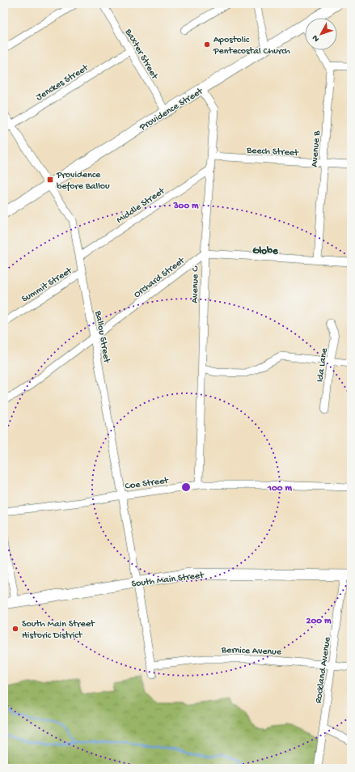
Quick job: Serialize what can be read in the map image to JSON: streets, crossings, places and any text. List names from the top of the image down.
{
  "streets": {
    "main road": ["Providence Street", "South Main Street"],
    "street": [
      "Baxter Street",
      "Jenckes Street",
      "Avenue B",
      "Beech Street",
      "Middle Street",
      "Orchard Street",
      "Summit Street",
      "Avenue C",
      "Ballou Street",
      "Ida Lane",
      "Coe Street",
      "Bernice Avenue",
      "Rockland Avenue"
    ]
  },
  "crossings": [
    ["Baxter Street", "Jenckes Street"],
    ["Baxter Street", "Providence Street"],
    ["Jenckes Street", "Ballou Street"],
    ["Providence Street", "Avenue C"],
    ["Providence Street", "Ballou Street"],
    ["Avenue B", "Beech Street"],
    ["Beech Street", "Avenue C"],
    ["Middle Street", "Avenue C"],
    ["Middle Street", "Ballou Street"],
    ["Orchard Street", "Avenue C"],
    ["Orchard Street", "Ballou Street"],
    ["Summit Street", "Ballou Street"],
    ["Avenue C", "Coe Street"],
    ["Ballou Street", "Coe Street"],
    ["Ballou Street", "South Main Street"],
    ["Ballou Street", "Bernice Avenue"],
    ["South Main Street", "Rockland Avenue"],
    ["Bernice Avenue", "Rockland Avenue"]
  ],
  "districts": ["Globe"],
  "places": {
    "other": ["Apostolic Pentecostal Church", "South Main Street Historic District"],
    "transit": ["Providence before Ballou"]
  },
  "north": "bottom left",
  "rings": ["300 m", "100 m", "200 m"]
}
